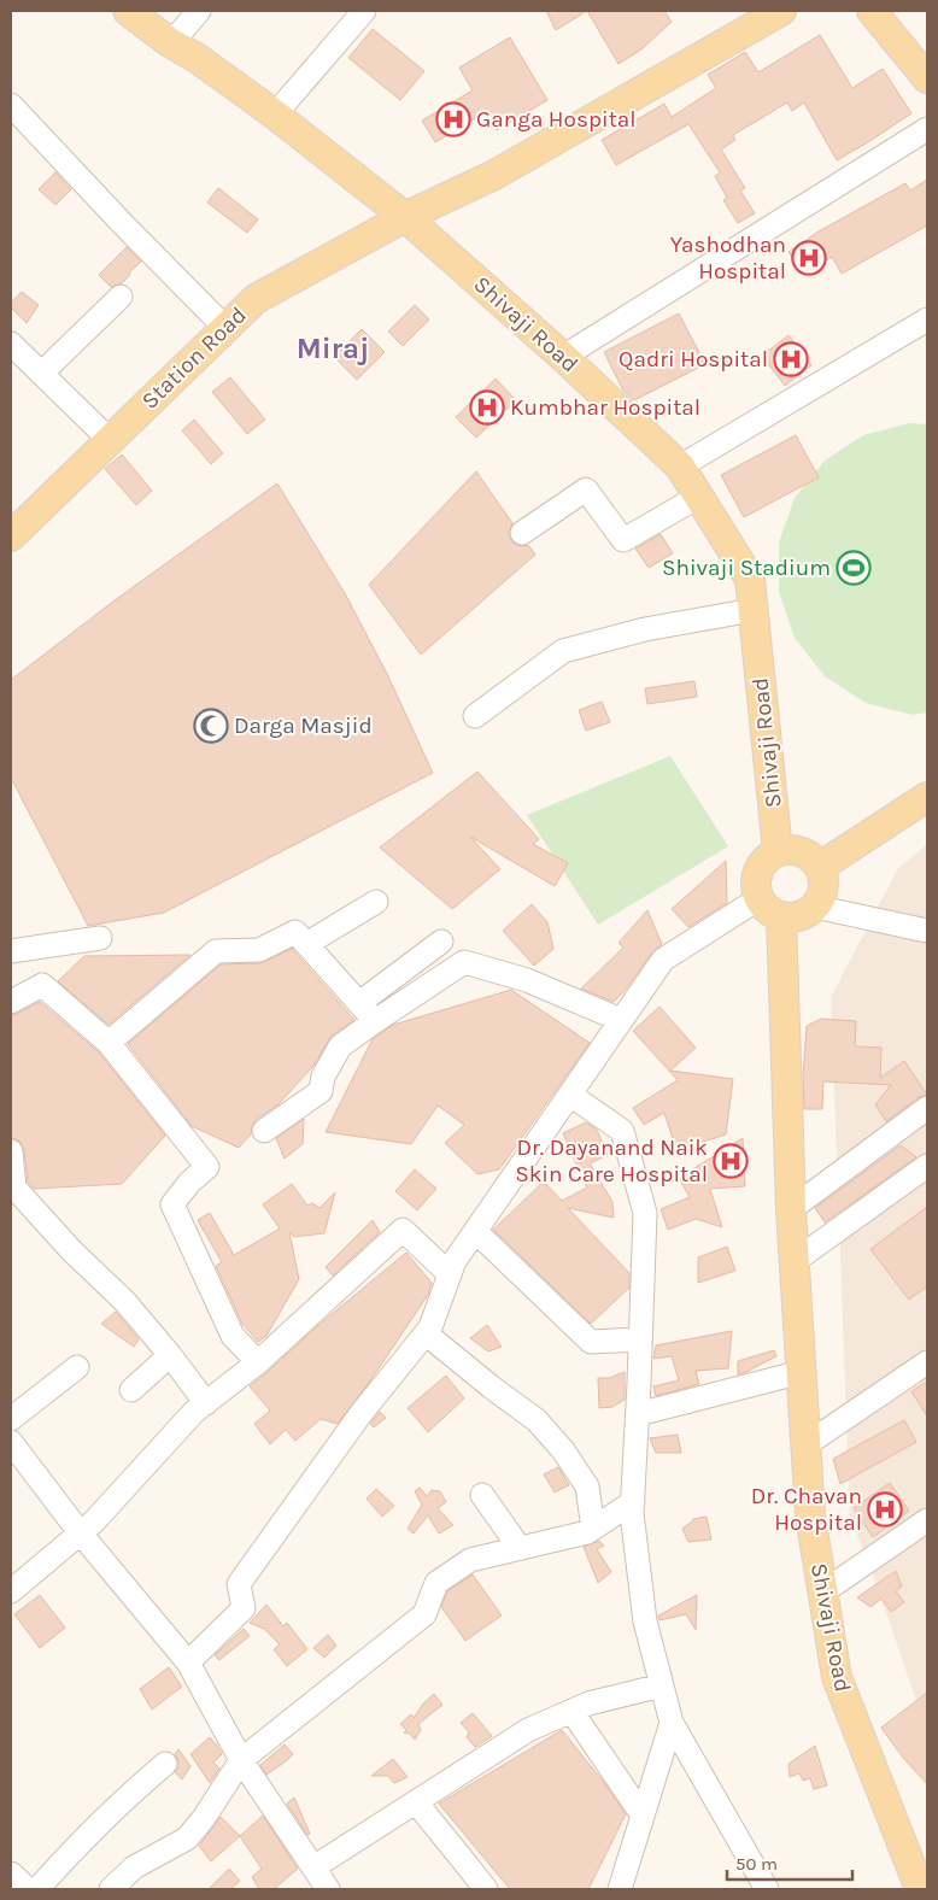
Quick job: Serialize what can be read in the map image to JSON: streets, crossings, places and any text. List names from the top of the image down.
{
  "streets": {
    "main road": ["Shivaji Road", "Station Road"]
  },
  "crossings": [
    ["Shivaji Road", "Station Road"]
  ],
  "districts": ["Miraj"],
  "places": {
    "hospital": [
      "Ganga Hospital",
      "Yashodhan Hospital",
      "Qadri Hospital",
      "Kumbhar Hospital",
      "Dr. Dayanand Naik Skin Care Hospital",
      "Dr. Chavan Hospital"
    ],
    "sports": ["Shivaji Stadium"],
    "mosque": ["Darga Masjid"]
  },
  "scale_bar": "50 m"
}
